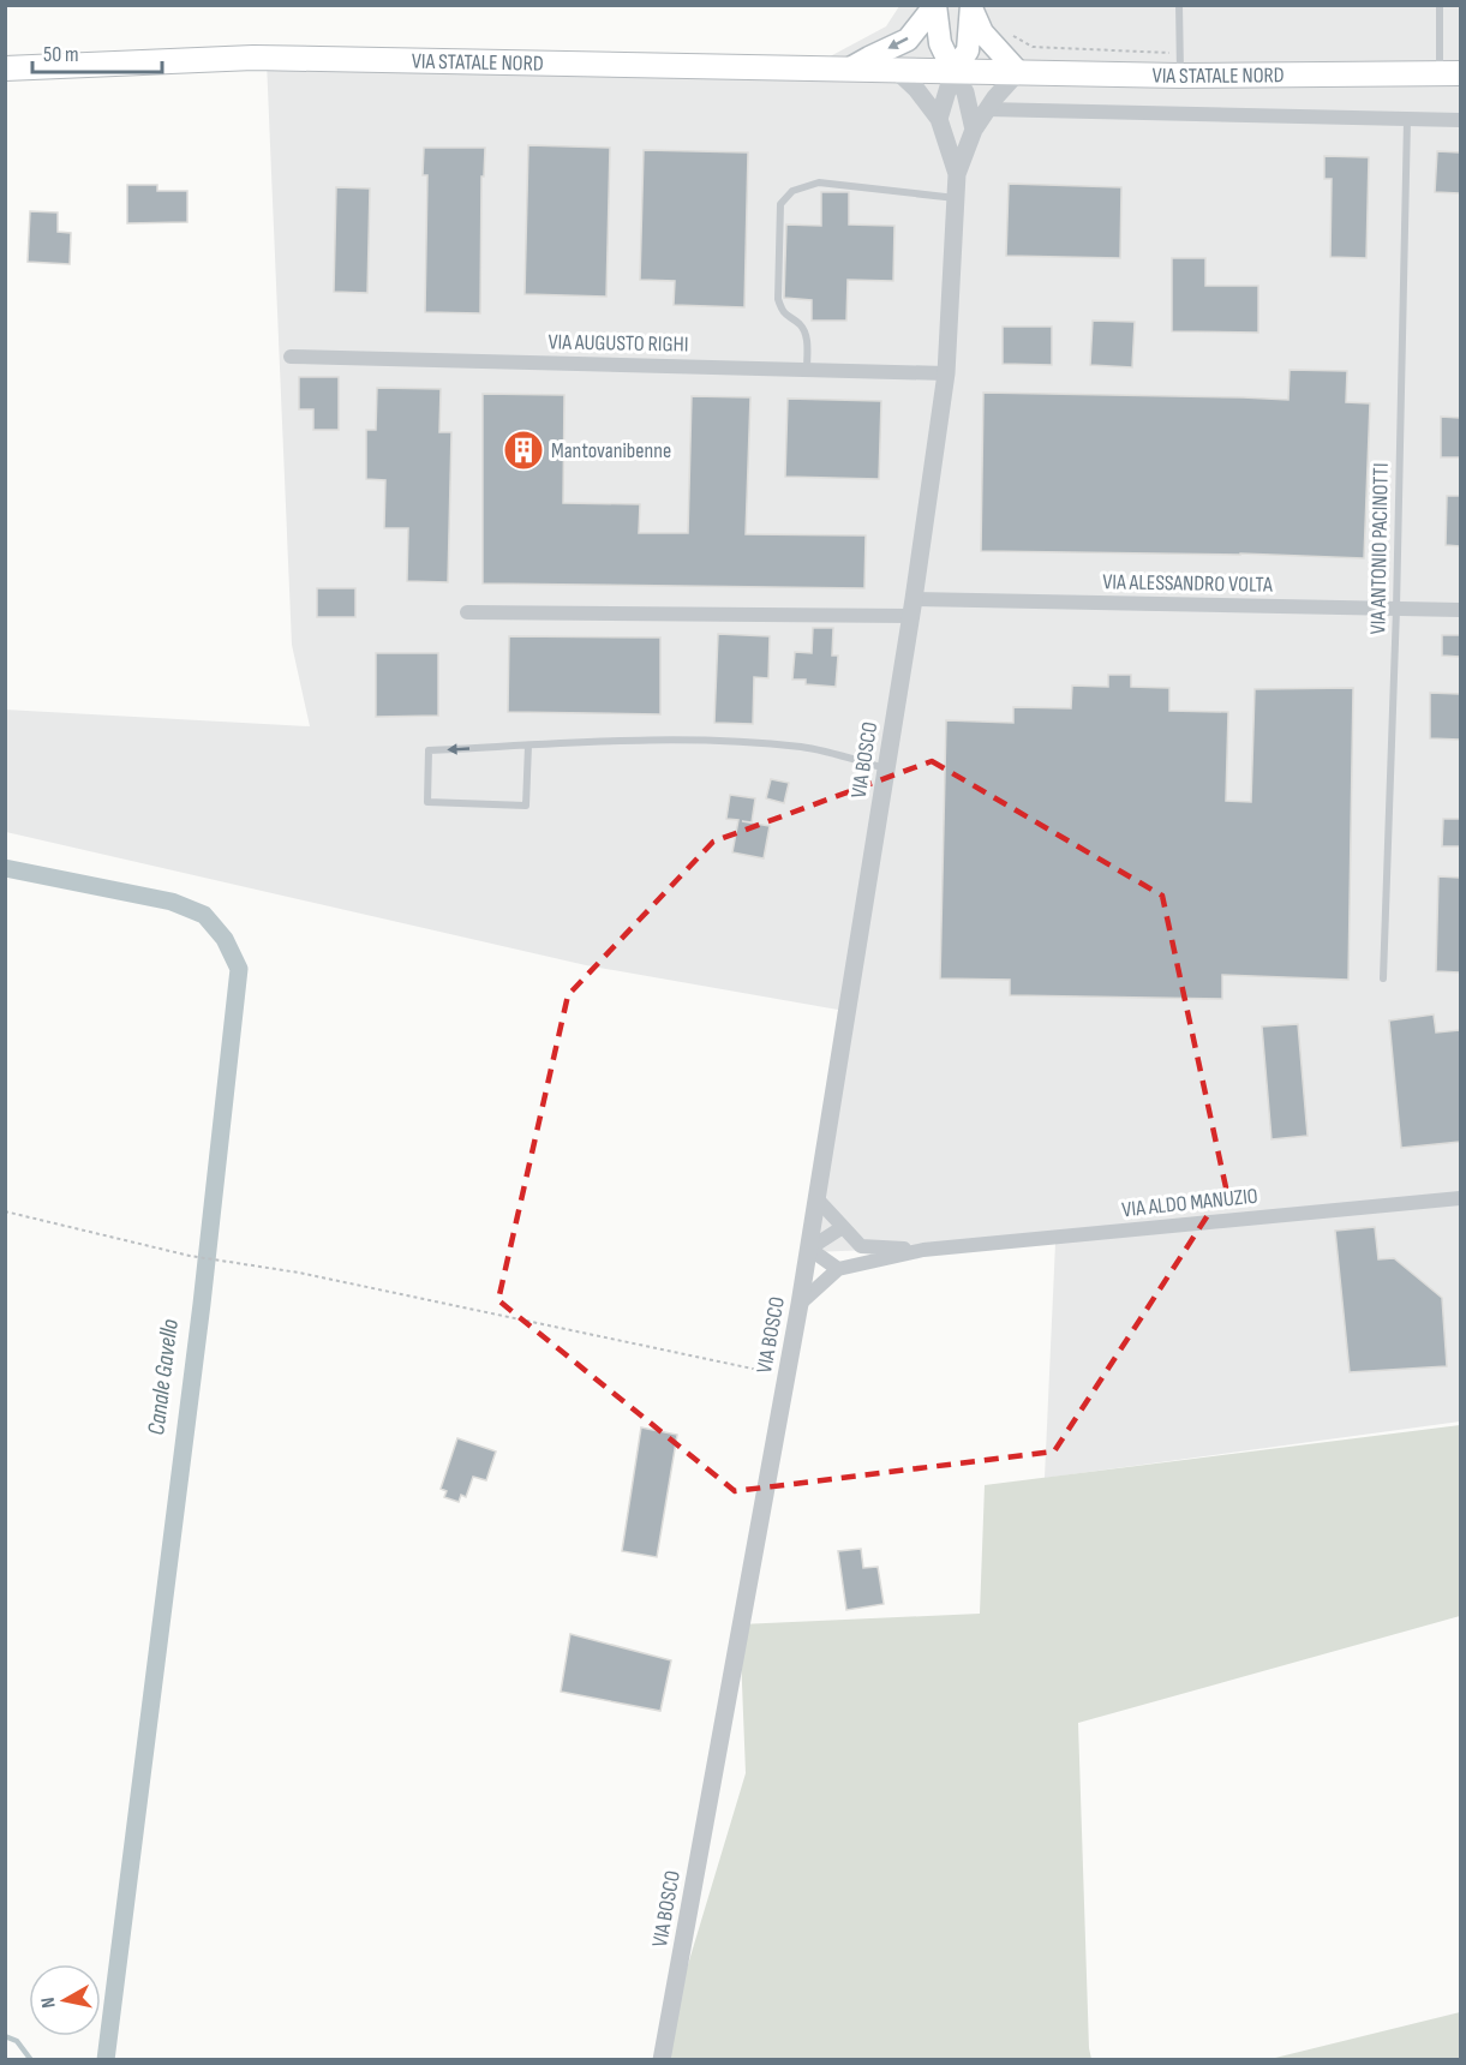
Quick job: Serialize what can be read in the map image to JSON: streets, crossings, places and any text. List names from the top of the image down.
{
  "streets": {
    "main road": ["VIA STATALE NORD"],
    "street": [
      "VIA AUGUSTO RIGHI",
      "VIA ALESSANDRO VOLTA",
      "VIA BOSCO",
      "VIA ALDO MANUZIO"
    ],
    "lane": ["VIA ANTONIO PACINOTTI"]
  },
  "crossings": [
    ["VIA STATALE NORD", "VIA BOSCO"],
    ["VIA AUGUSTO RIGHI", "VIA BOSCO"],
    ["VIA ANTONIO PACINOTTI", "VIA ALESSANDRO VOLTA"],
    ["VIA ALESSANDRO VOLTA", "VIA BOSCO"],
    ["VIA BOSCO", "VIA ALDO MANUZIO"]
  ],
  "water": ["Canale Gavello"],
  "places": {
    "building": ["Mantovanibenne"]
  },
  "scale_bar": "50 m",
  "north": "left"
}
